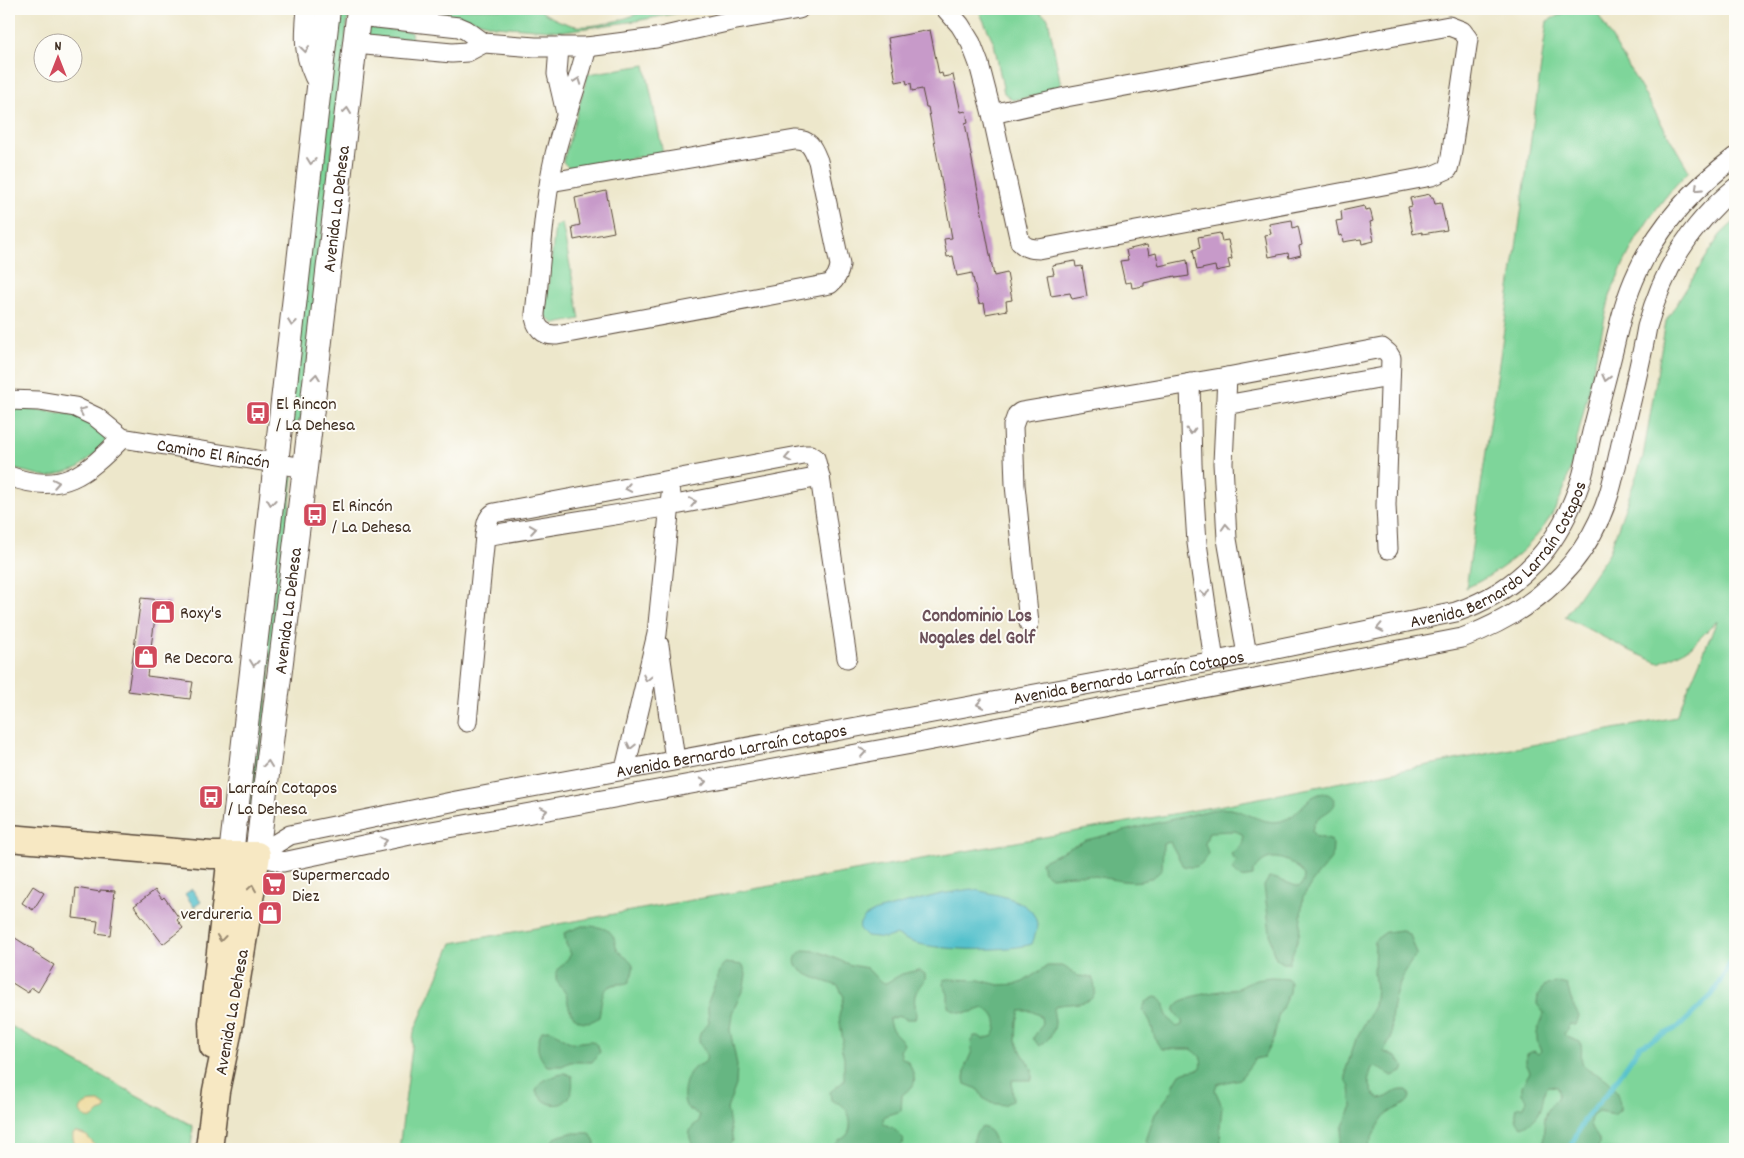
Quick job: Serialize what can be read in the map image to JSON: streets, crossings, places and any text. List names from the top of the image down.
{
  "streets": {
    "main road": ["Avenida La Dehesa", "Avenida Bernardo Larraín Cotapos"],
    "street": ["Camino El Rincón"]
  },
  "crossings": [
    ["Avenida La Dehesa", "Camino El Rincón"],
    ["Avenida La Dehesa", "Avenida Bernardo Larraín Cotapos"]
  ],
  "one_way": ["Camino El Rincón"],
  "districts": ["Condominio Los Nogales del Golf"],
  "places": {
    "bus stop": ["El Rincon / La Dehesa", "El Rincón / La Dehesa", "Larraín Cotapos / La Dehesa"],
    "shop": ["Roxy's", "Re Decora", "verdureria"],
    "supermarket": ["Supermercado Diez"]
  },
  "north": "top"
}
